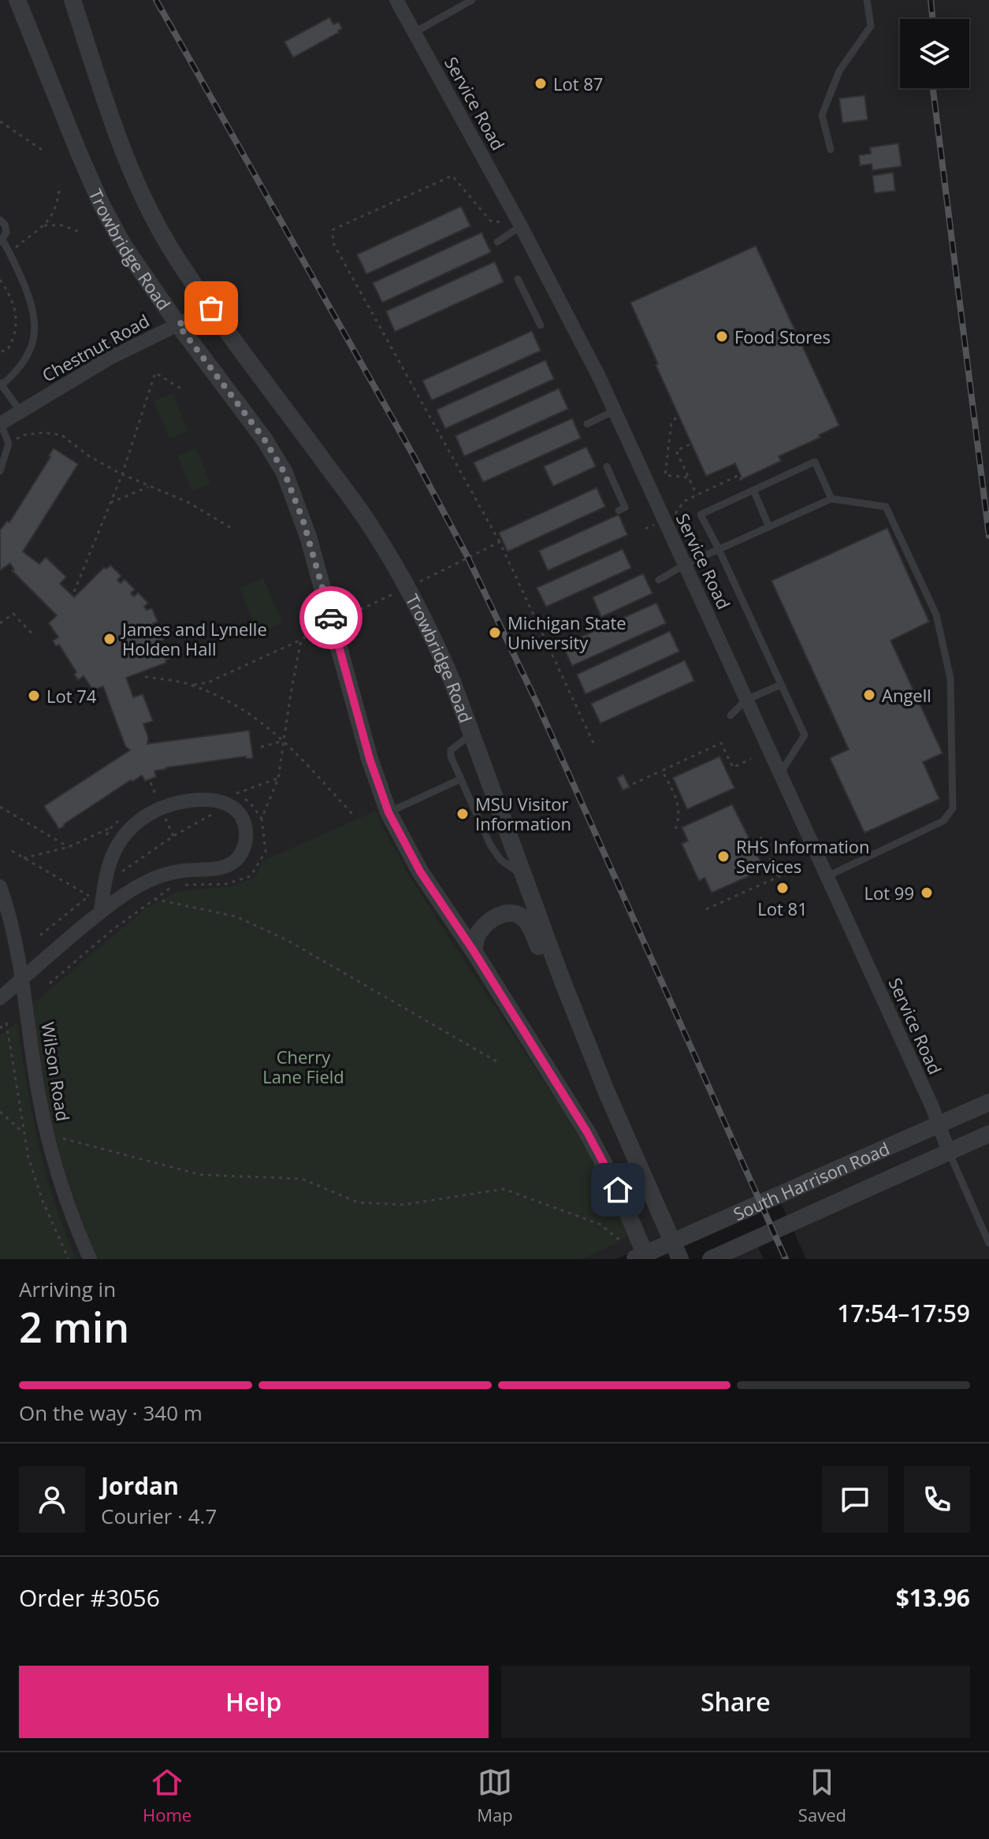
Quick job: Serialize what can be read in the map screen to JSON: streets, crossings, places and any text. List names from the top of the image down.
{
  "streets": {
    "street": [
      "Service Road",
      "Trowbridge Road",
      "Chestnut Road",
      "Wilson Road",
      "South Harrison Road"
    ]
  },
  "crossings": [
    ["Service Road", "South Harrison Road"],
    ["Trowbridge Road", "Chestnut Road"],
    ["Trowbridge Road", "South Harrison Road"]
  ],
  "parks": ["Cherry Lane Field"],
  "places": [
    "Lot 87",
    "Food Stores",
    "Michigan State University",
    "James and Lynelle Holden Hall",
    "Angell",
    "Lot 74",
    "MSU Visitor Information",
    "RHS Information Services",
    "Lot 81",
    "Lot 99"
  ],
  "page": {
    "heading": ["2 min", "Arriving in", "17:54–17:59"],
    "panel": [
      "Jordan",
      "Courier · 4.7",
      "Order #3056",
      "$13.96"
    ],
    "bar": "On the way · 340 m",
    "buttons": ["Help", "Share"],
    "tabs": ["Home", "Map", "Saved"]
  }
}
